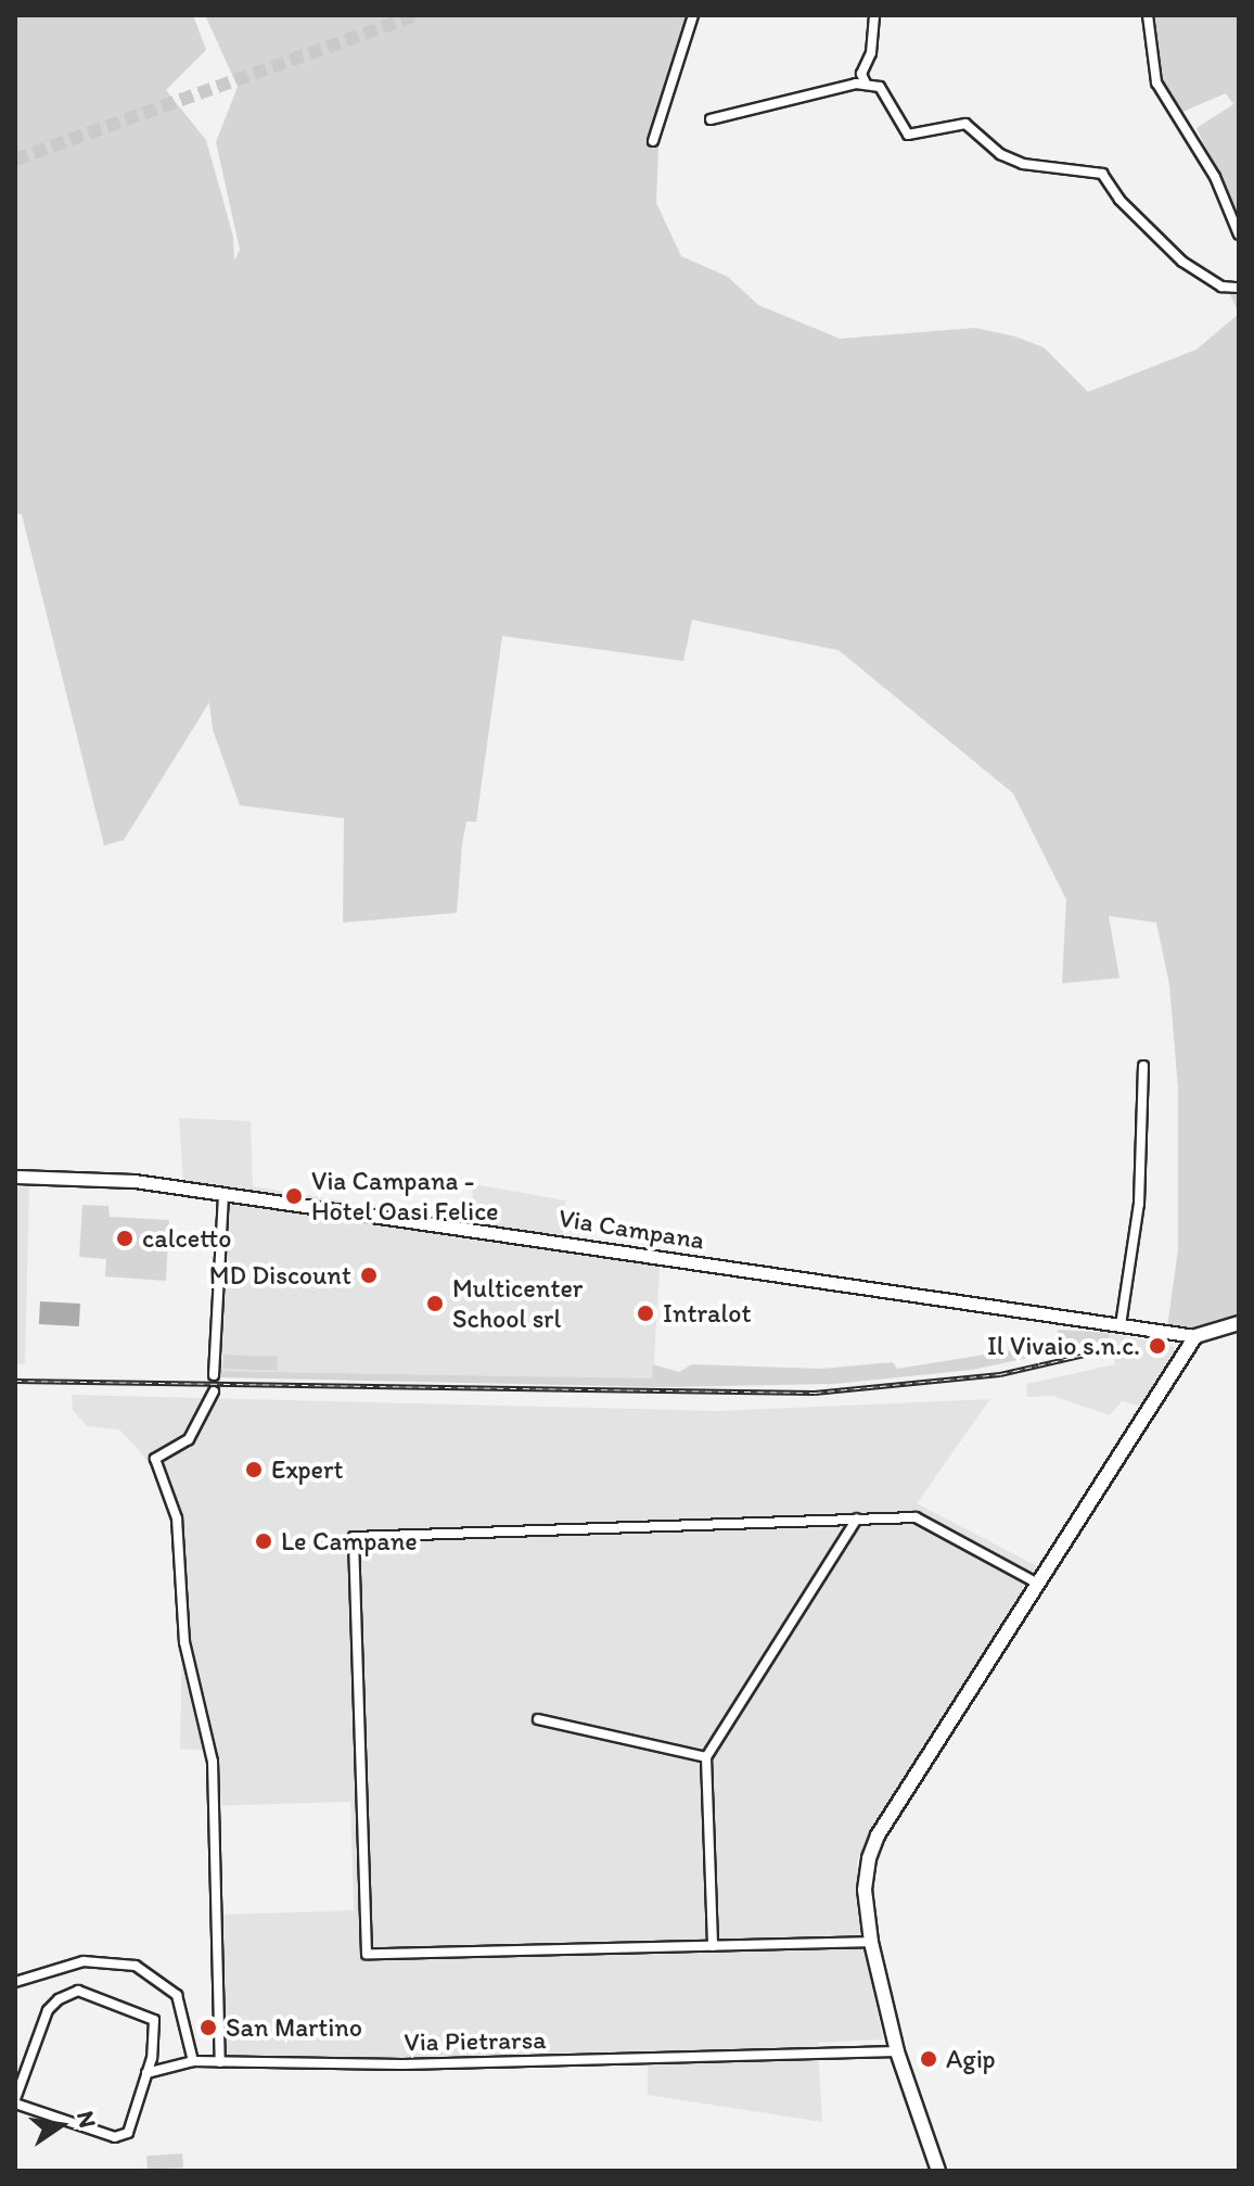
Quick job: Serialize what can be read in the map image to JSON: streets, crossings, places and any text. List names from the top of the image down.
{
  "streets": {
    "main road": ["Via Campana"],
    "street": ["Via Pietrarsa"]
  },
  "places": [
    "Via Campana - Hotel Oasi Felice",
    "calcetto",
    "MD Discount",
    "Multicenter School srl",
    "Intralot",
    "Il Vivaio s.n.c.",
    "Expert",
    "Le Campane",
    "San Martino",
    "Agip"
  ],
  "north": "right"
}
